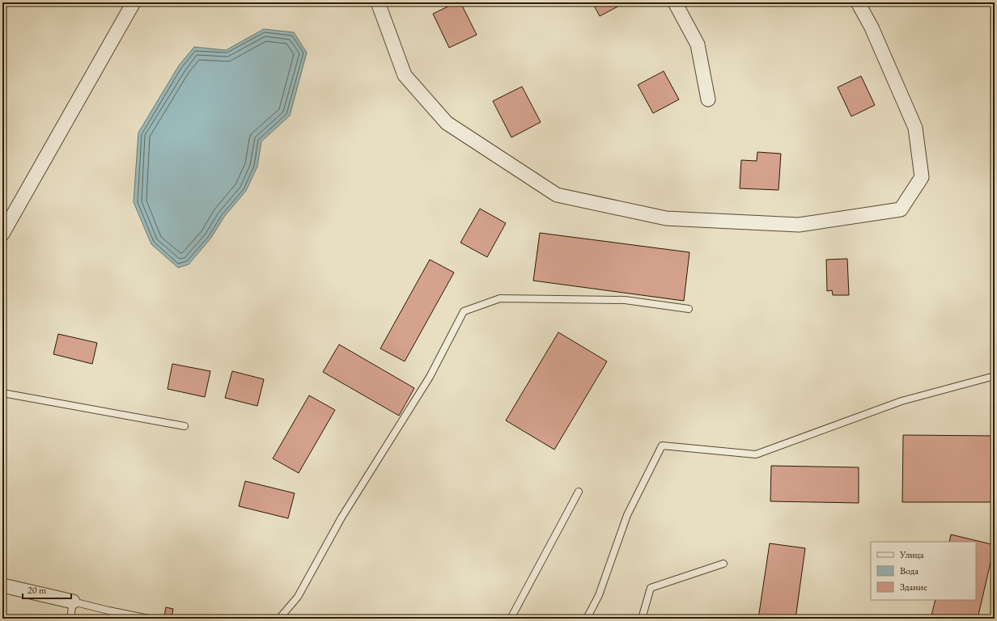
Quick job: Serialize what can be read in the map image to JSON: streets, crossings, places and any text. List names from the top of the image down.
{
  "legend": ["Улица", "Вода", "Здание"],
  "scale_bar": "20 m"
}
